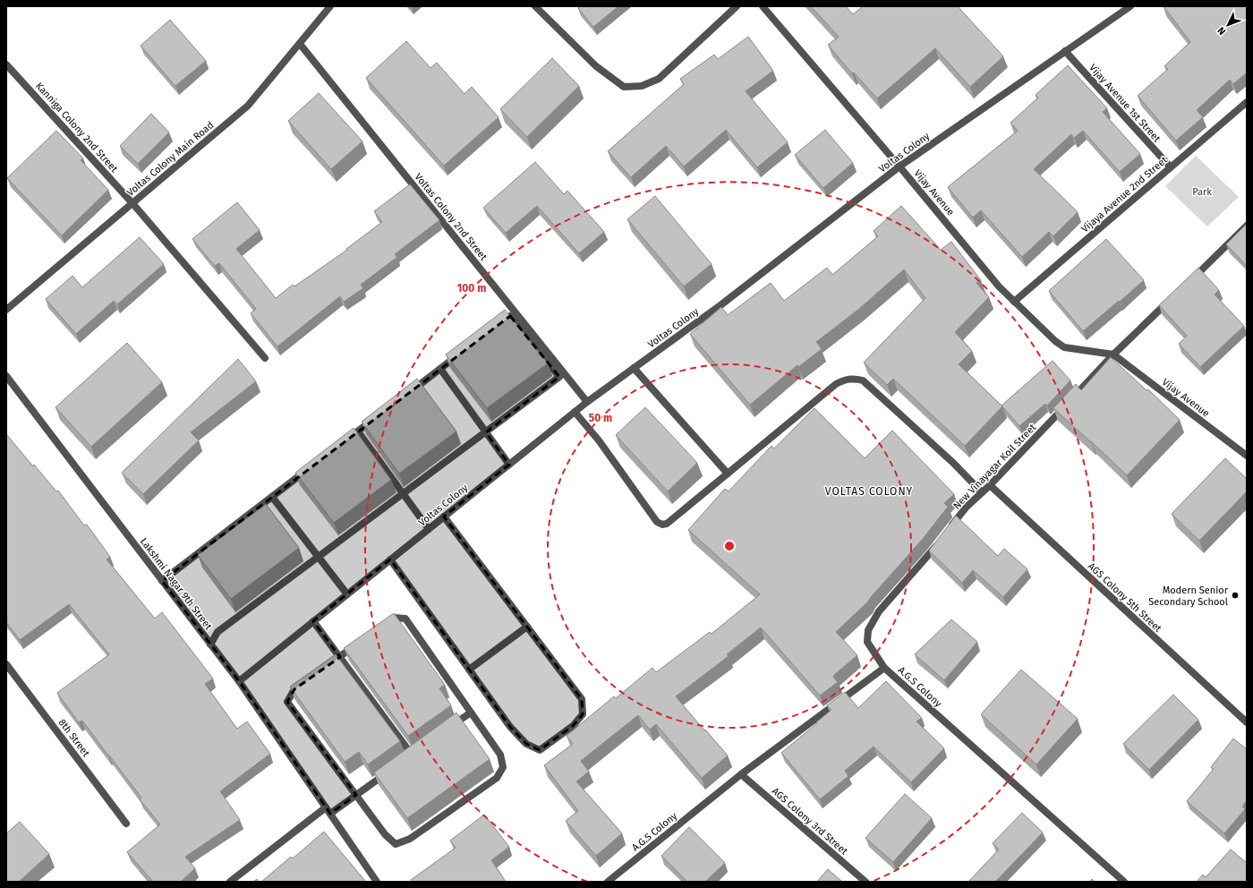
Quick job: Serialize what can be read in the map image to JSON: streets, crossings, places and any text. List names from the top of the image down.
{
  "streets": {
    "street": [
      "Vijay Avenue 1st Street",
      "Kanniga Colony 2nd Street",
      "Voltas Colony",
      "Voltas Colony Main Road",
      "Vijay Avenue",
      "Vijaya Avenue 2nd Street",
      "Voltas Colony 2nd Street",
      "New Vinayagar Koil Street",
      "Lakshmi Nagar 9th Street",
      "AGS Colony 5th Street",
      "A.G.S Colony",
      "8th Street",
      "AGS Colony 3rd Street"
    ]
  },
  "crossings": [
    ["Vijay Avenue 1st Street", "Voltas Colony"],
    ["Vijay Avenue 1st Street", "Vijaya Avenue 2nd Street"],
    ["Kanniga Colony 2nd Street", "Voltas Colony Main Road"],
    ["Voltas Colony", "Vijay Avenue"],
    ["Voltas Colony", "Voltas Colony 2nd Street"],
    ["Voltas Colony", "Lakshmi Nagar 9th Street"],
    ["Voltas Colony Main Road", "Voltas Colony 2nd Street"],
    ["Vijay Avenue", "Vijaya Avenue 2nd Street"],
    ["Vijay Avenue", "New Vinayagar Koil Street"],
    ["New Vinayagar Koil Street", "AGS Colony 5th Street"],
    ["New Vinayagar Koil Street", "A.G.S Colony"],
    ["A.G.S Colony", "AGS Colony 3rd Street"]
  ],
  "districts": ["VOLTAS COLONY"],
  "parks": ["Park"],
  "places": ["Modern Senior Secondary School"],
  "north": "bottom left",
  "rings": ["100 m", "50 m"]
}
